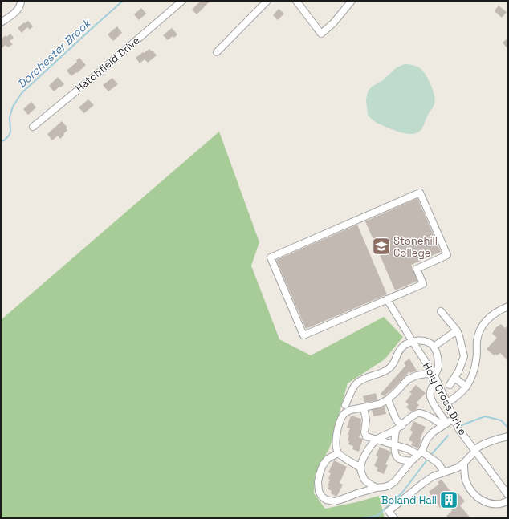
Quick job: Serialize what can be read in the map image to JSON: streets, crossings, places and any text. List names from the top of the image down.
{
  "streets": {
    "street": ["Hatchfield Drive", "Holy Cross Drive"]
  },
  "water": ["Dorchester Brook"],
  "places": {
    "school or university": ["Stonehill College"],
    "building": ["Boland Hall"]
  }
}
